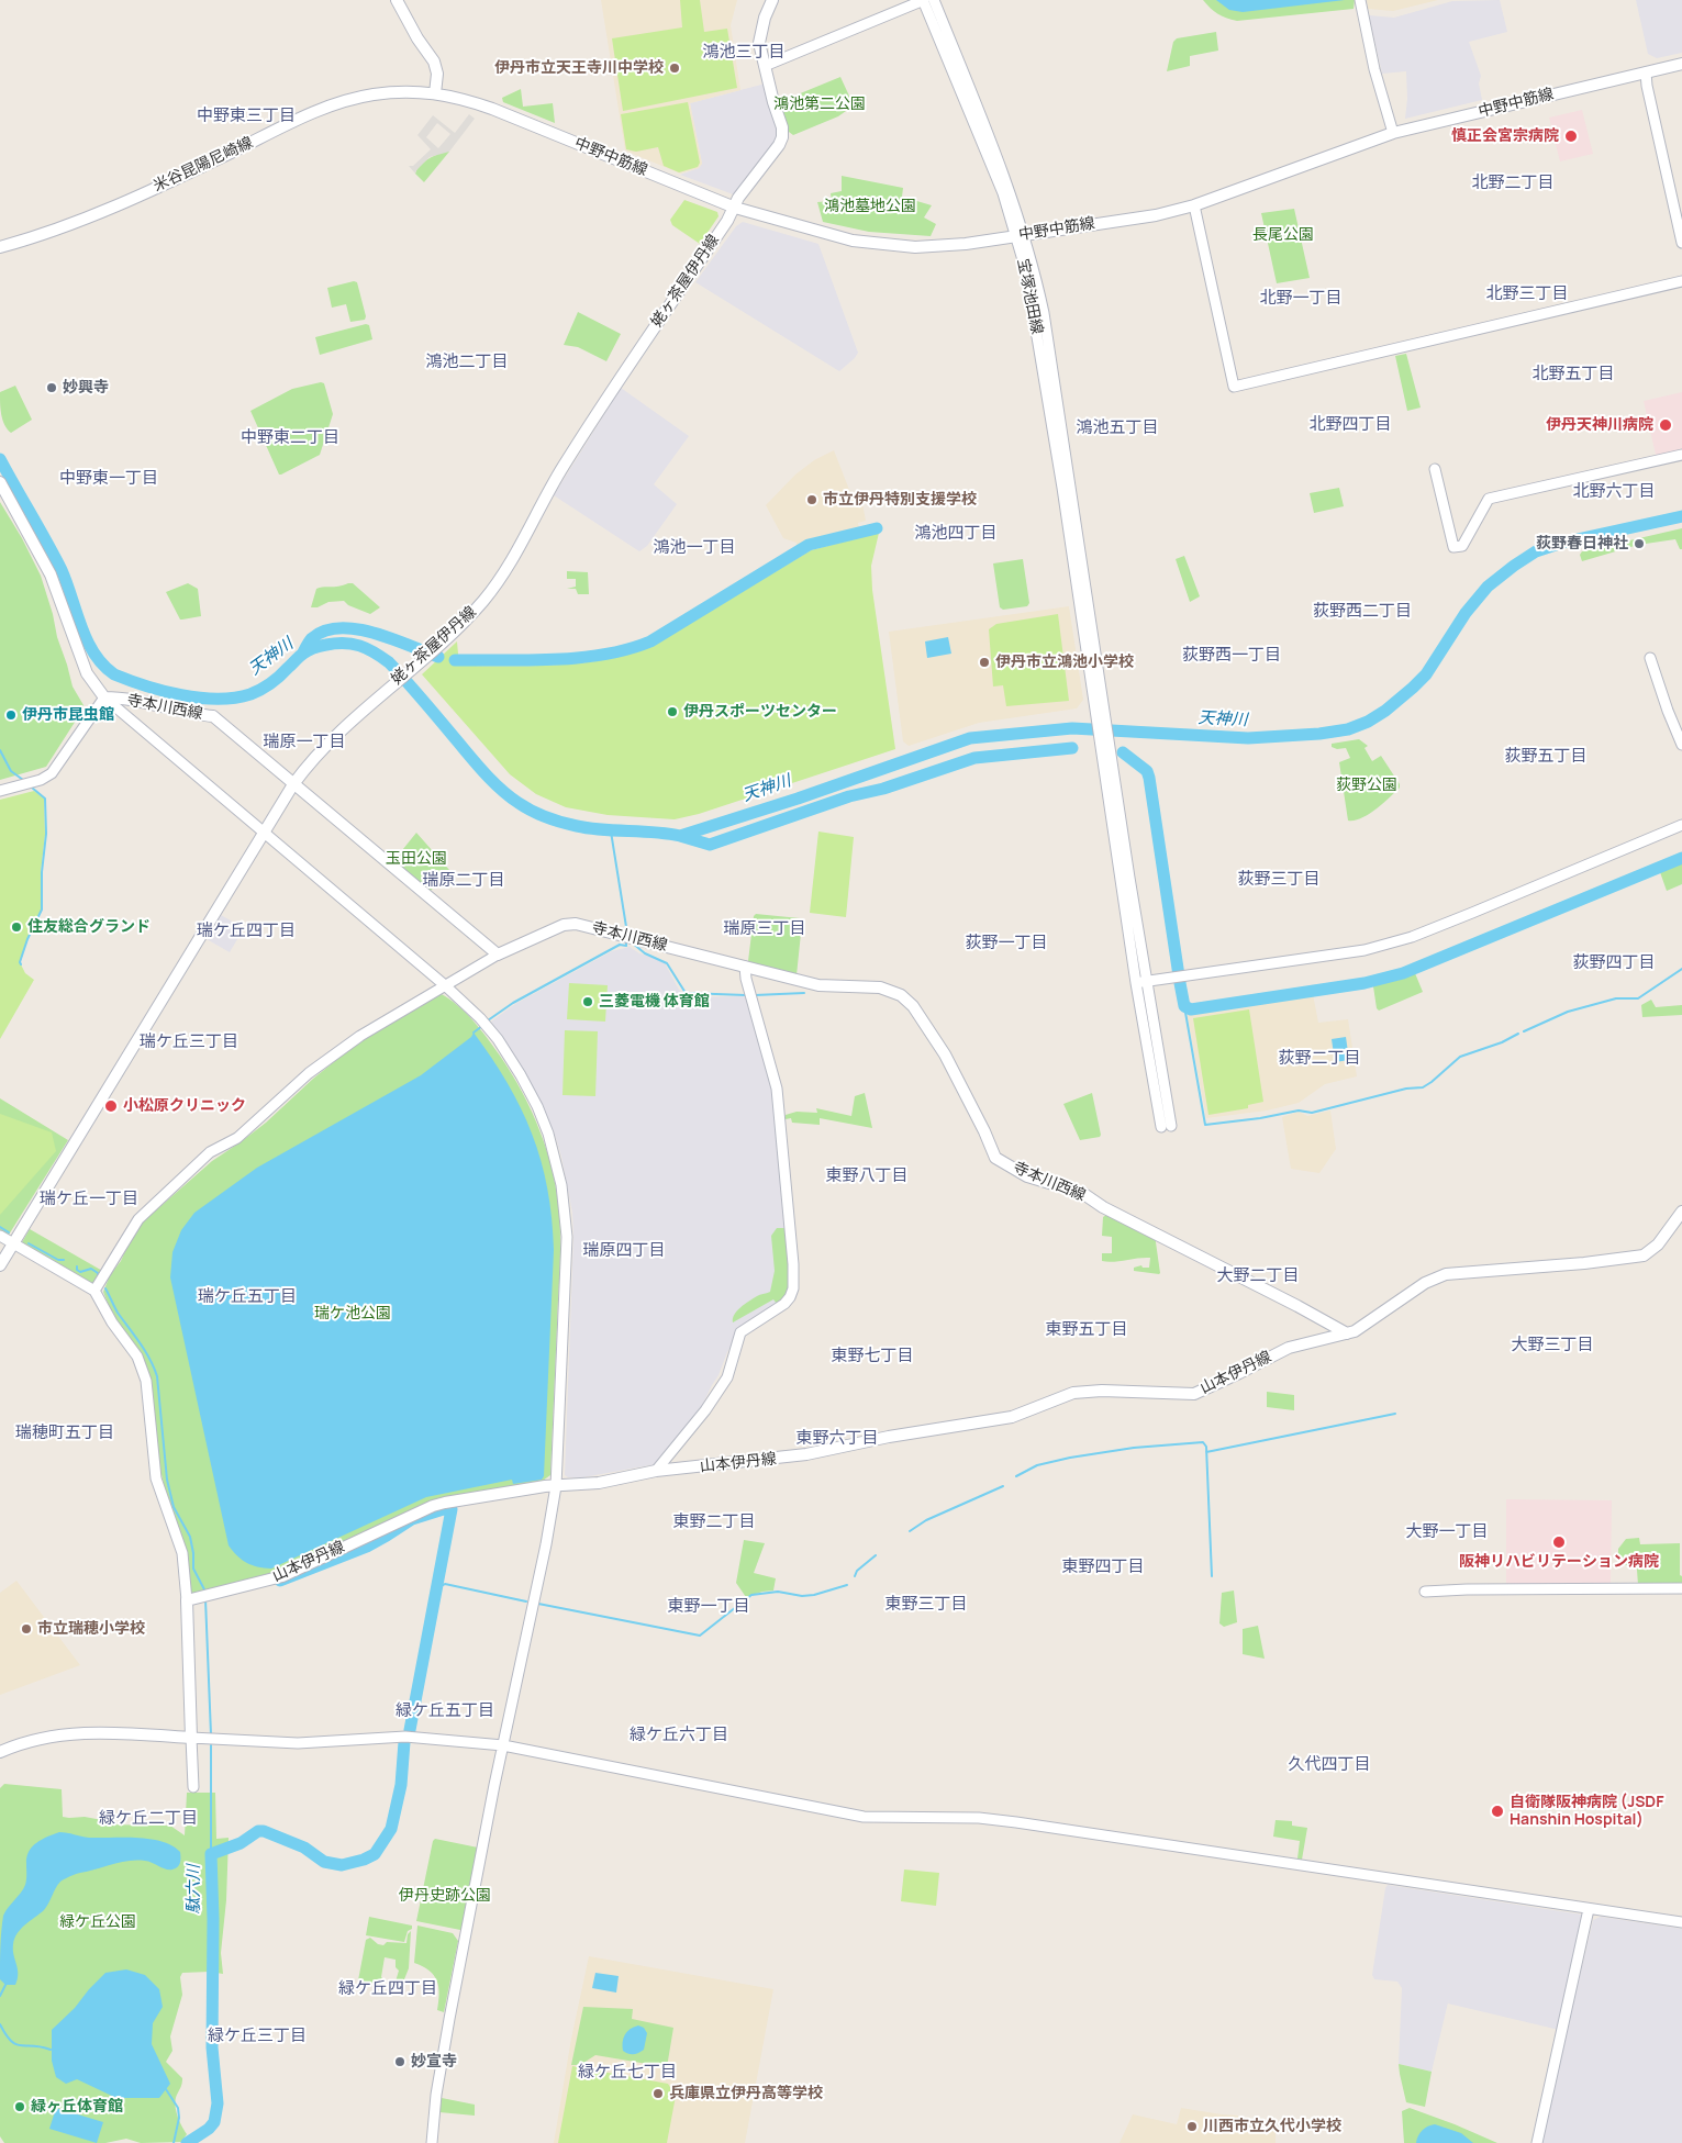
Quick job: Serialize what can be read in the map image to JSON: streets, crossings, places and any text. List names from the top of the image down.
{
  "streets": {
    "main road": [
      "中野中筋線",
      "米谷昆陽尼崎線",
      "姥ヶ茶屋伊丹線",
      "寺本川西線",
      "山本伊丹線"
    ]
  },
  "crossings": [
    ["中野中筋線", "米谷昆陽尼崎線"],
    ["中野中筋線", "姥ヶ茶屋伊丹線"],
    ["姥ヶ茶屋伊丹線", "寺本川西線"],
    ["寺本川西線", "山本伊丹線"]
  ],
  "districts": [
    "鴻池三丁目",
    "中野東三丁目",
    "北野二丁目",
    "北野三丁目",
    "北野一丁目",
    "鴻池二丁目",
    "北野五丁目",
    "北野四丁目",
    "鴻池五丁目",
    "中野東二丁目",
    "中野東一丁目",
    "北野六丁目",
    "鴻池四丁目",
    "鴻池一丁目",
    "荻野西二丁目",
    "荻野西一丁目",
    "瑞原一丁目",
    "荻野五丁目",
    "荻野三丁目",
    "瑞原二丁目",
    "瑞原三丁目",
    "瑞ケ丘四丁目",
    "荻野一丁目",
    "荻野四丁目",
    "瑞ケ丘三丁目",
    "荻野二丁目",
    "東野八丁目",
    "瑞ケ丘一丁目",
    "瑞原四丁目",
    "大野二丁目",
    "瑞ケ丘五丁目",
    "東野五丁目",
    "大野三丁目",
    "東野七丁目",
    "瑞穂町五丁目",
    "東野六丁目",
    "東野二丁目",
    "大野一丁目",
    "東野四丁目",
    "東野三丁目",
    "東野一丁目",
    "緑ケ丘五丁目",
    "緑ケ丘六丁目",
    "久代四丁目",
    "緑ケ丘二丁目",
    "緑ケ丘四丁目",
    "緑ケ丘三丁目",
    "緑ケ丘七丁目"
  ],
  "water": ["天神川", "駄六川"],
  "parks": [
    "鴻池第二公園",
    "鴻池墓地公園",
    "長尾公園",
    "荻野公園",
    "玉田公園",
    "瑞ケ池公園",
    "伊丹史跡公園",
    "緑ケ丘公園"
  ],
  "places": [
    "伊丹市立天王寺川中学校",
    "慎正会宮宗病院",
    "妙興寺",
    "伊丹天神川病院",
    "市立伊丹特別支援学校",
    "荻野春日神社",
    "伊丹市立鴻池小学校",
    "伊丹スポーツセンター",
    "伊丹市昆虫館",
    "住友総合グランド",
    "三菱電機 体育館",
    "小松原クリニック",
    "阪神リハビリテーション病院",
    "市立瑞穂小学校",
    "自衛隊阪神病院 (JSDF Hanshin Hospital)",
    "妙宣寺",
    "兵庫県立伊丹高等学校",
    "緑ヶ丘体育館",
    "川西市立久代小学校"
  ]
}
